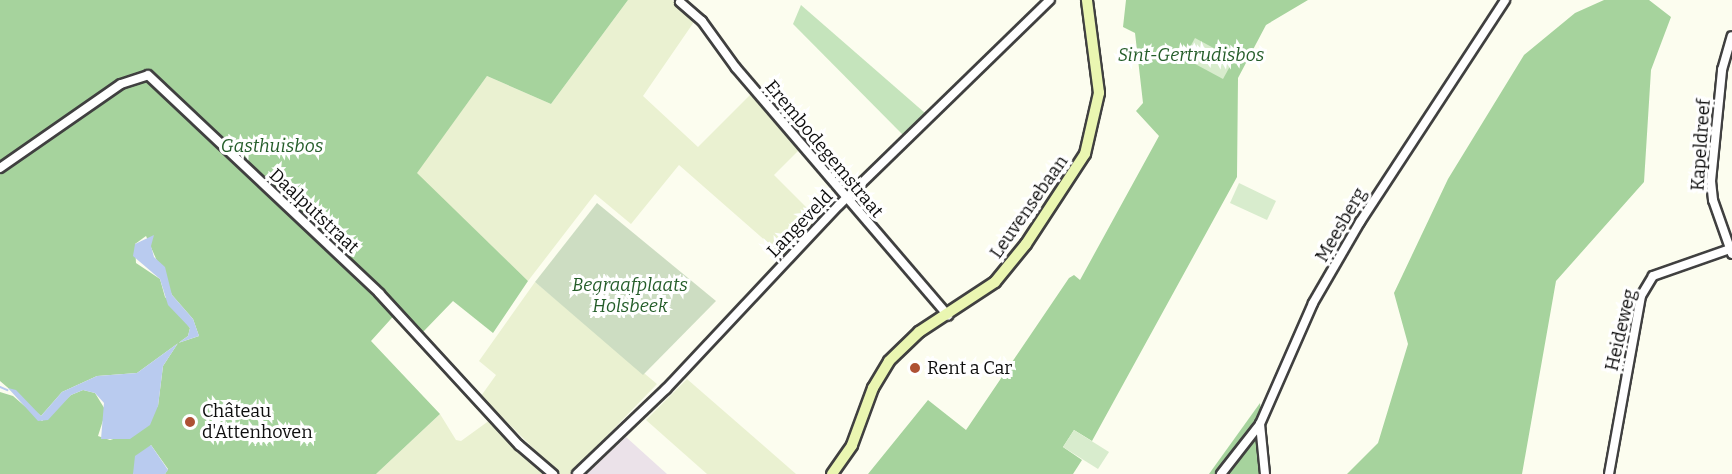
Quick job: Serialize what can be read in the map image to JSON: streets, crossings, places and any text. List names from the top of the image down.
{
  "streets": {
    "street": [
      "Kapeldreef",
      "Erembodegemstraat",
      "Leuvensebaan",
      "Daalputstraat",
      "Langeveld",
      "Meesberg",
      "Heideweg"
    ]
  },
  "crossings": [
    ["Kapeldreef", "Heideweg"],
    ["Erembodegemstraat", "Leuvensebaan"],
    ["Erembodegemstraat", "Langeveld"]
  ],
  "parks": ["Sint-Gertrudisbos", "Gasthuisbos", "Begraafplaats Holsbeek"],
  "places": ["Rent a Car", "Château d'Attenhoven"]
}
